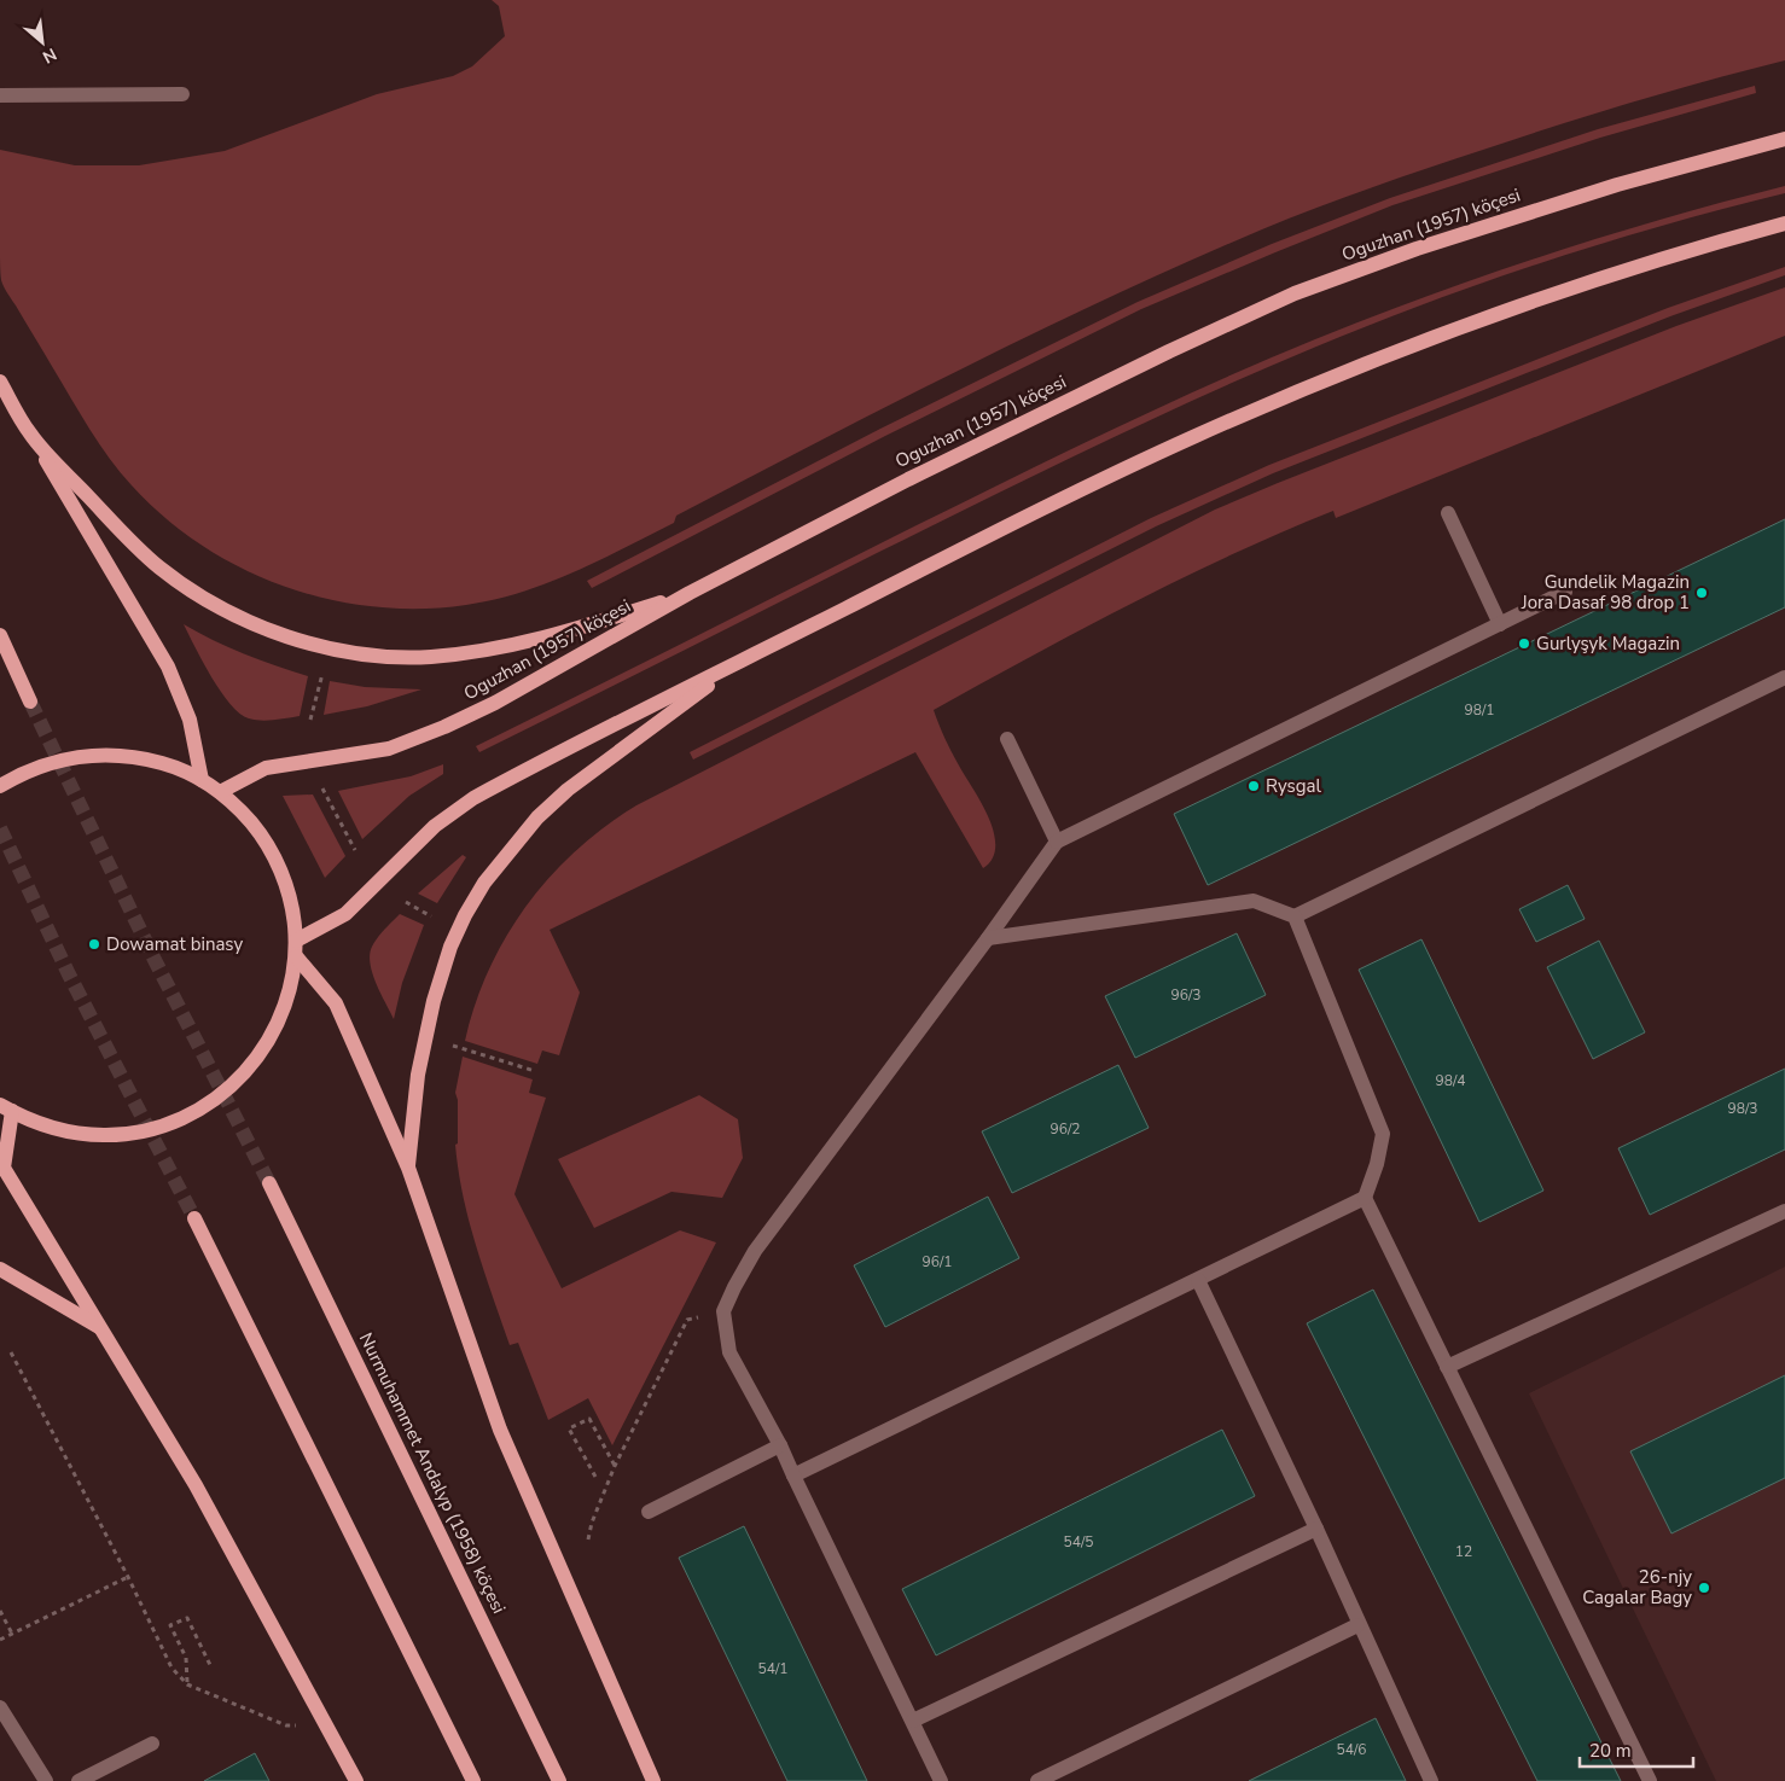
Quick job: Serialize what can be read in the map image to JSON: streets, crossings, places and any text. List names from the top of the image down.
{
  "streets": {
    "main road": ["Oguzhan (1957) köçesi", "Nurmuhammet Andalyp (1958) köçesi"]
  },
  "places": [
    "Gundelik Magazin Jora Dasaf 98 drop 1",
    "Gurlyşyk Magazin",
    "Rysgal",
    "Dowamat binasy",
    "26-njy Cagalar Bagy"
  ],
  "house_numbers": [
    "98/1",
    "96/3",
    "98/4",
    "98/3",
    "96/2",
    "96/1",
    "54/5",
    "12",
    "54/1",
    "54/6"
  ],
  "scale_bar": "20 m",
  "north": "bottom right"
}
